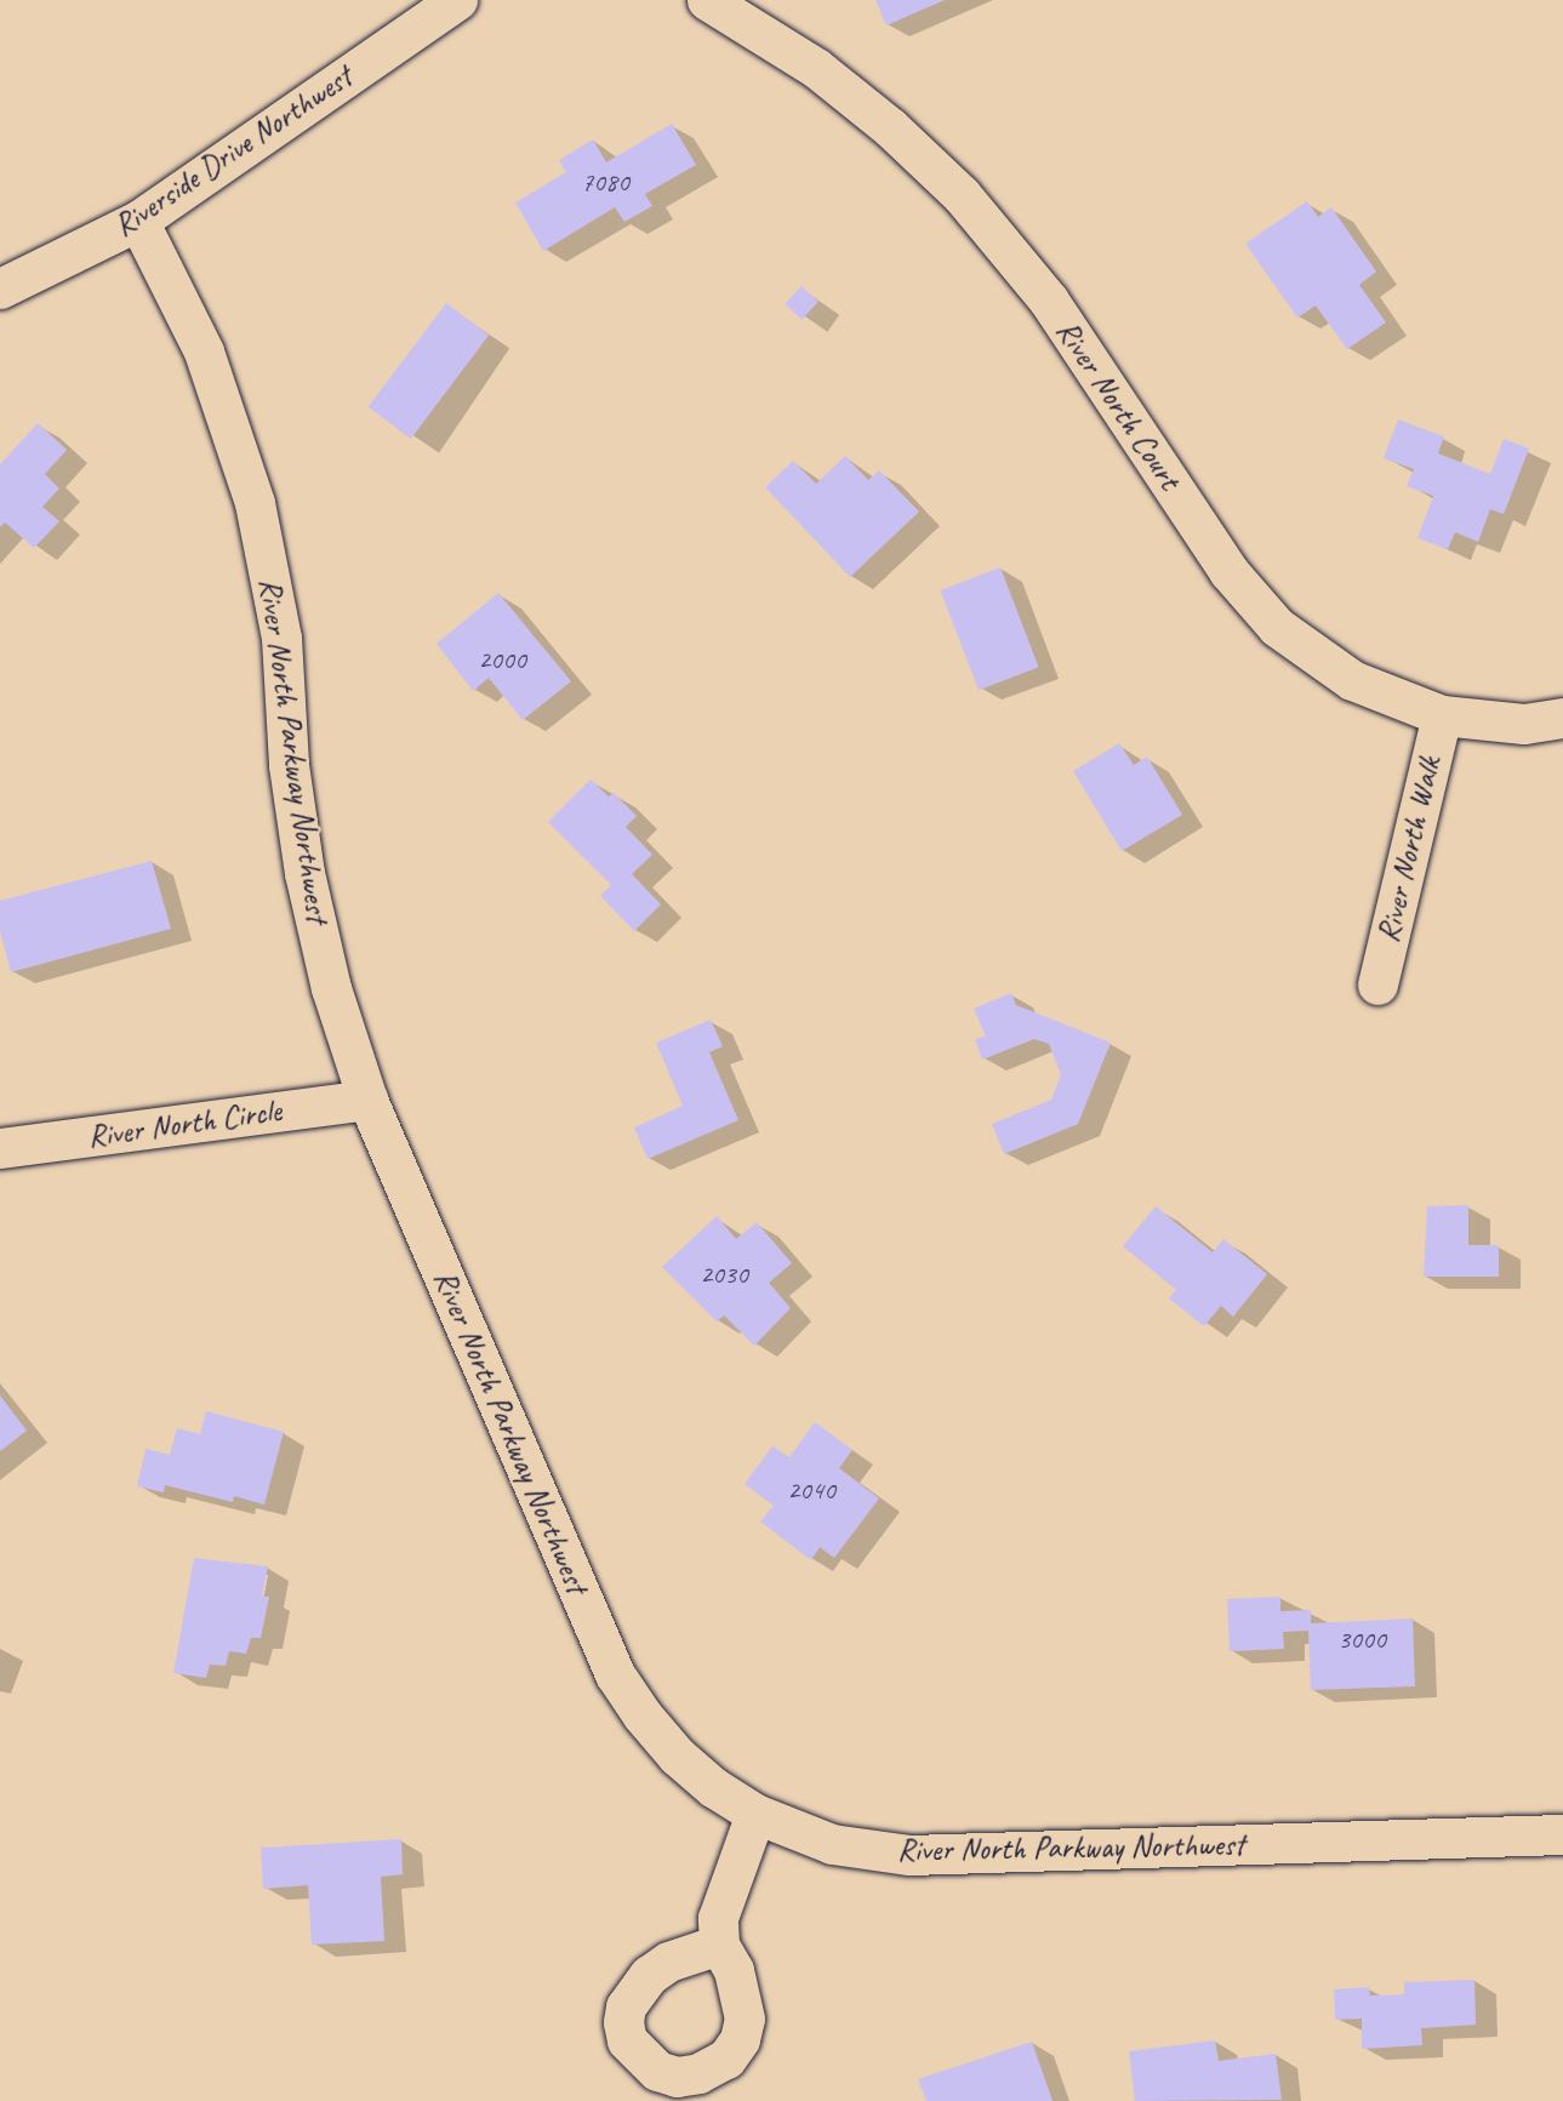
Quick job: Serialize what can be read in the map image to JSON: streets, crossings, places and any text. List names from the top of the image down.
{
  "streets": {
    "street": [
      "Riverside Drive Northwest",
      "River North Court",
      "River North Parkway Northwest",
      "River North Walk",
      "River North Circle"
    ]
  },
  "crossings": [
    ["Riverside Drive Northwest", "River North Parkway Northwest"],
    ["River North Court", "River North Walk"],
    ["River North Parkway Northwest", "River North Circle"]
  ],
  "house_numbers": [
    "7080",
    "2000",
    "2030",
    "2040",
    "3000"
  ]
}
